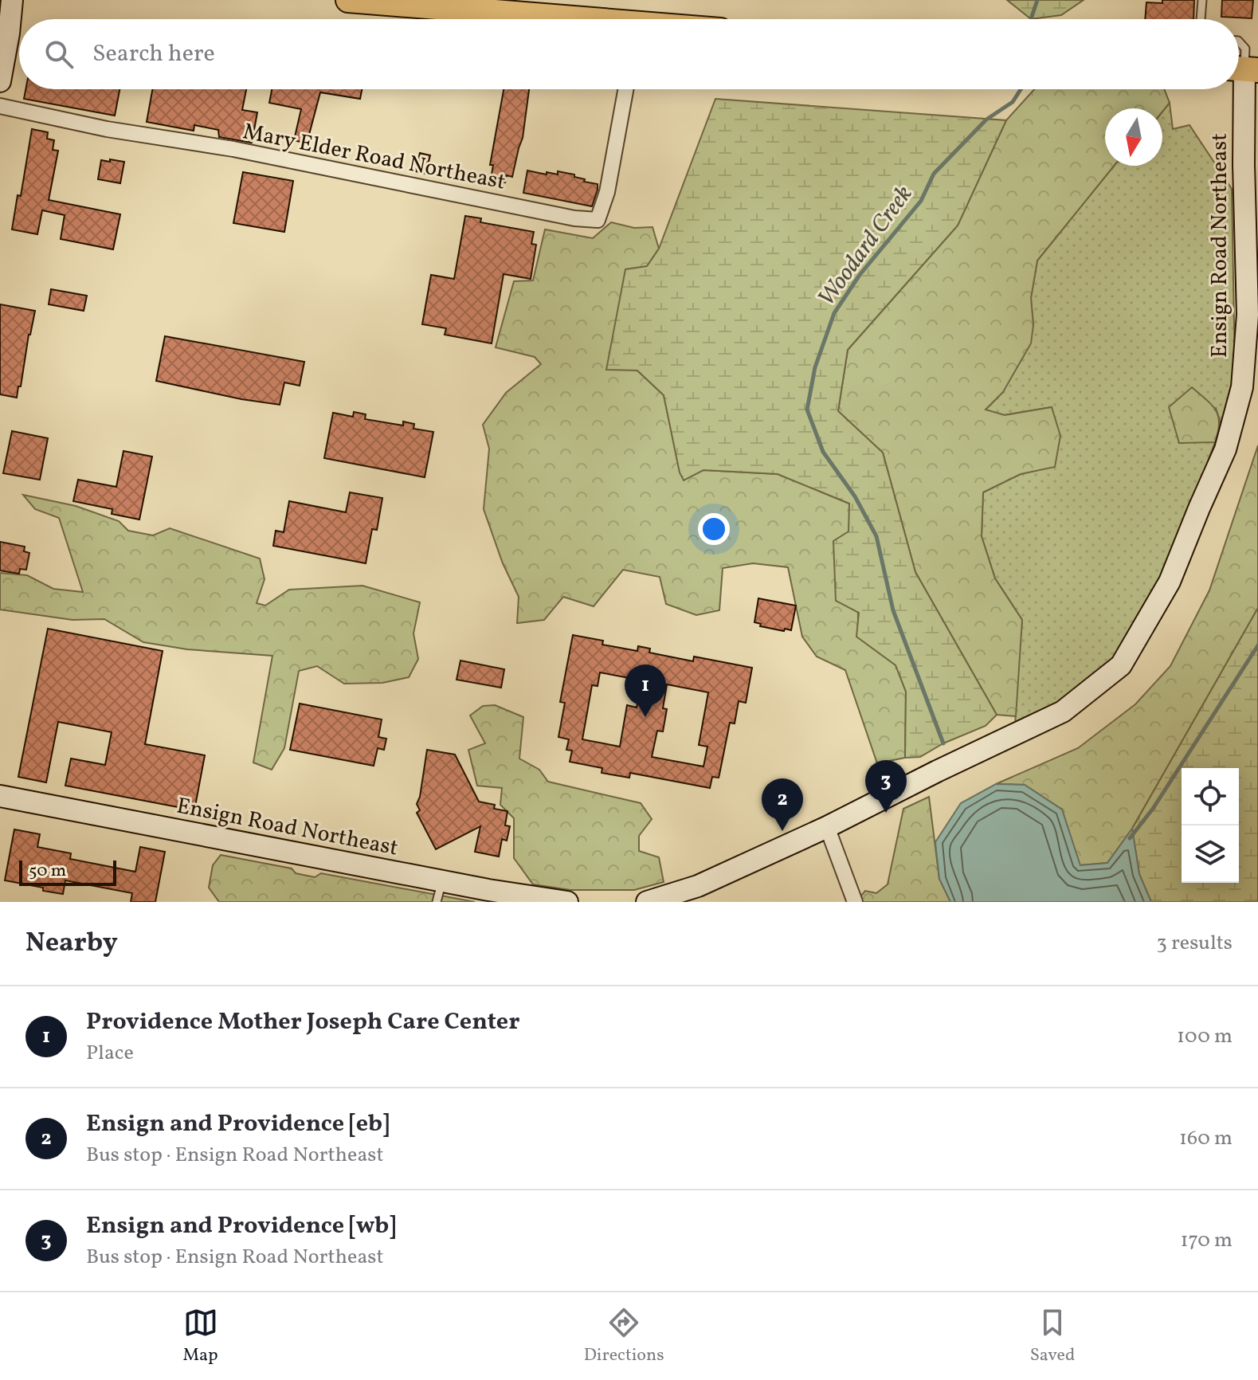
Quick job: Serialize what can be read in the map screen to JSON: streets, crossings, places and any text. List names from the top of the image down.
{
  "streets": {
    "street": ["Mary Elder Road Northeast", "Ensign Road Northeast"]
  },
  "water": ["Woodard Creek"],
  "scale_bar": "50 m",
  "north": "bottom",
  "page": {
    "search": "Search here",
    "pins": ["1", "3", "2"],
    "scale": "50 m",
    "heading": ["Nearby", "3 results"],
    "list": [
      {
        "mark": "1",
        "name": "Providence Mother Joseph Care Center",
        "note": "Place",
        "value": "100 m"
      },
      {
        "mark": "2",
        "name": "Ensign and Providence [eb]",
        "note": "Bus stop · Ensign Road Northeast",
        "value": "160 m"
      },
      {
        "mark": "3",
        "name": "Ensign and Providence [wb]",
        "note": "Bus stop · Ensign Road Northeast",
        "value": "170 m"
      }
    ],
    "nav": ["Map", "Directions", "Saved"]
  }
}
